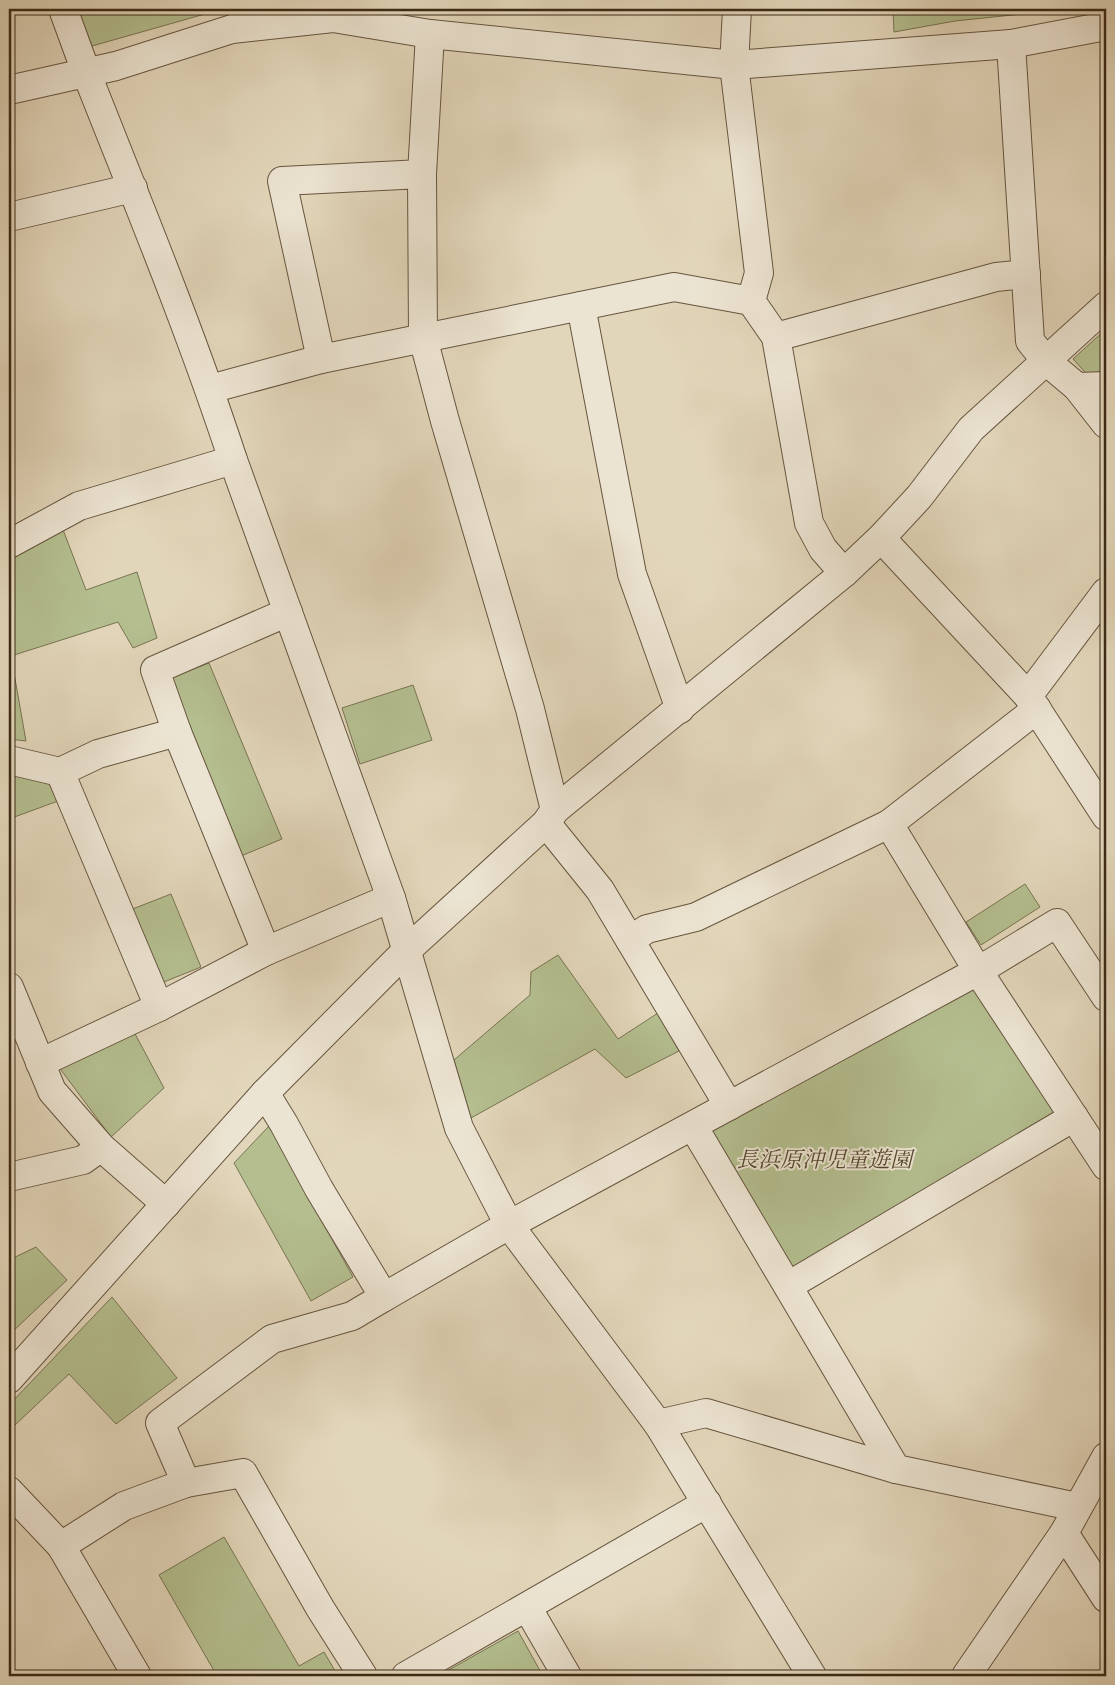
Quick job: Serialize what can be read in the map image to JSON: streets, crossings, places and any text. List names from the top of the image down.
{
  "parks": ["長浜原沖児童遊園"]
}
